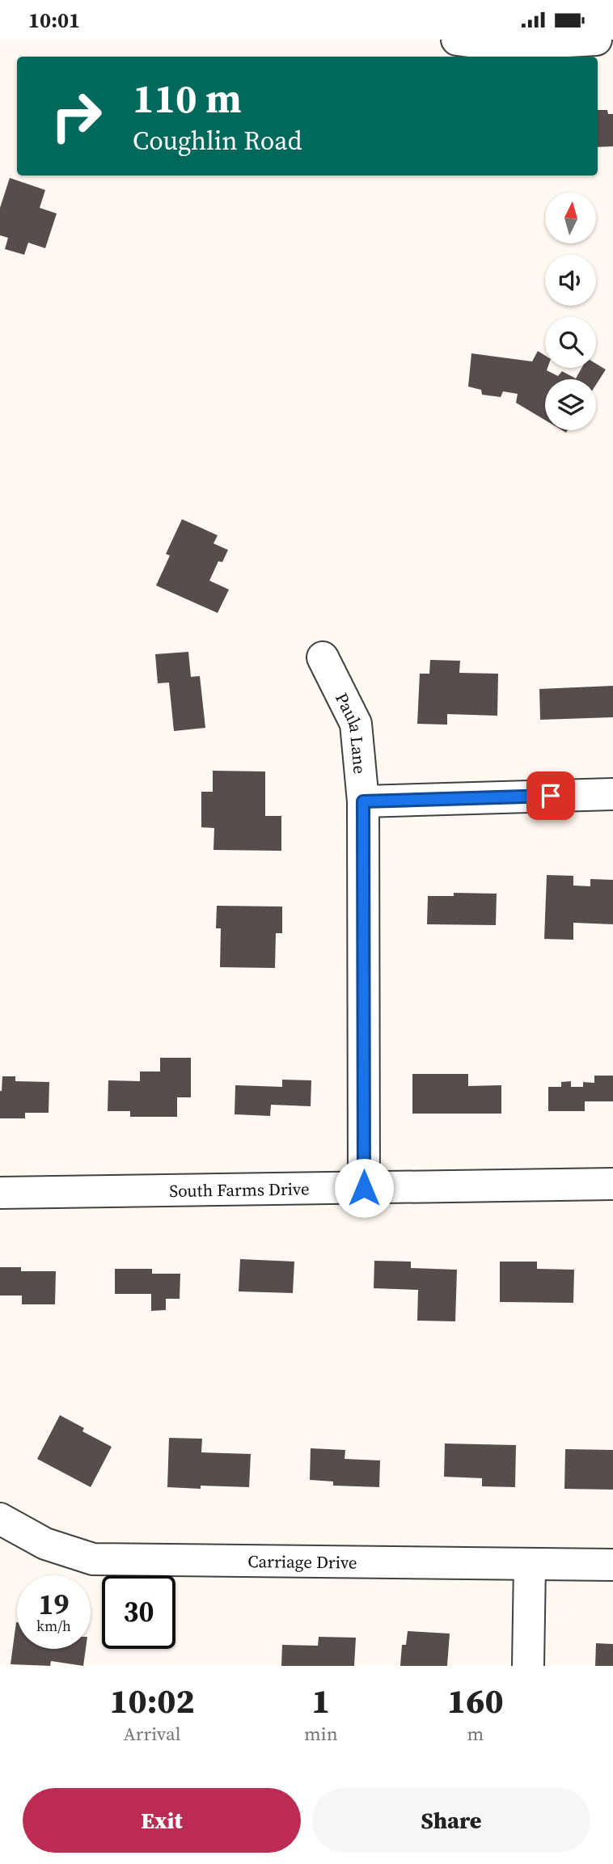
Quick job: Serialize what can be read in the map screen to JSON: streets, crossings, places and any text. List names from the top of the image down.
{
  "streets": {
    "street": ["Paula Lane", "South Farms Drive", "Carriage Drive"]
  },
  "crossings": [
    ["Paula Lane", "South Farms Drive"]
  ],
  "north": "top",
  "page": {
    "status": "10:01",
    "turn": ["110 m", "Coughlin Road"],
    "speed": "19 km/h",
    "limit": "30",
    "eta": [
      "10:02",
      "Arrival",
      "1",
      "min",
      "160",
      "m"
    ],
    "buttons": ["Exit", "Share"]
  }
}
